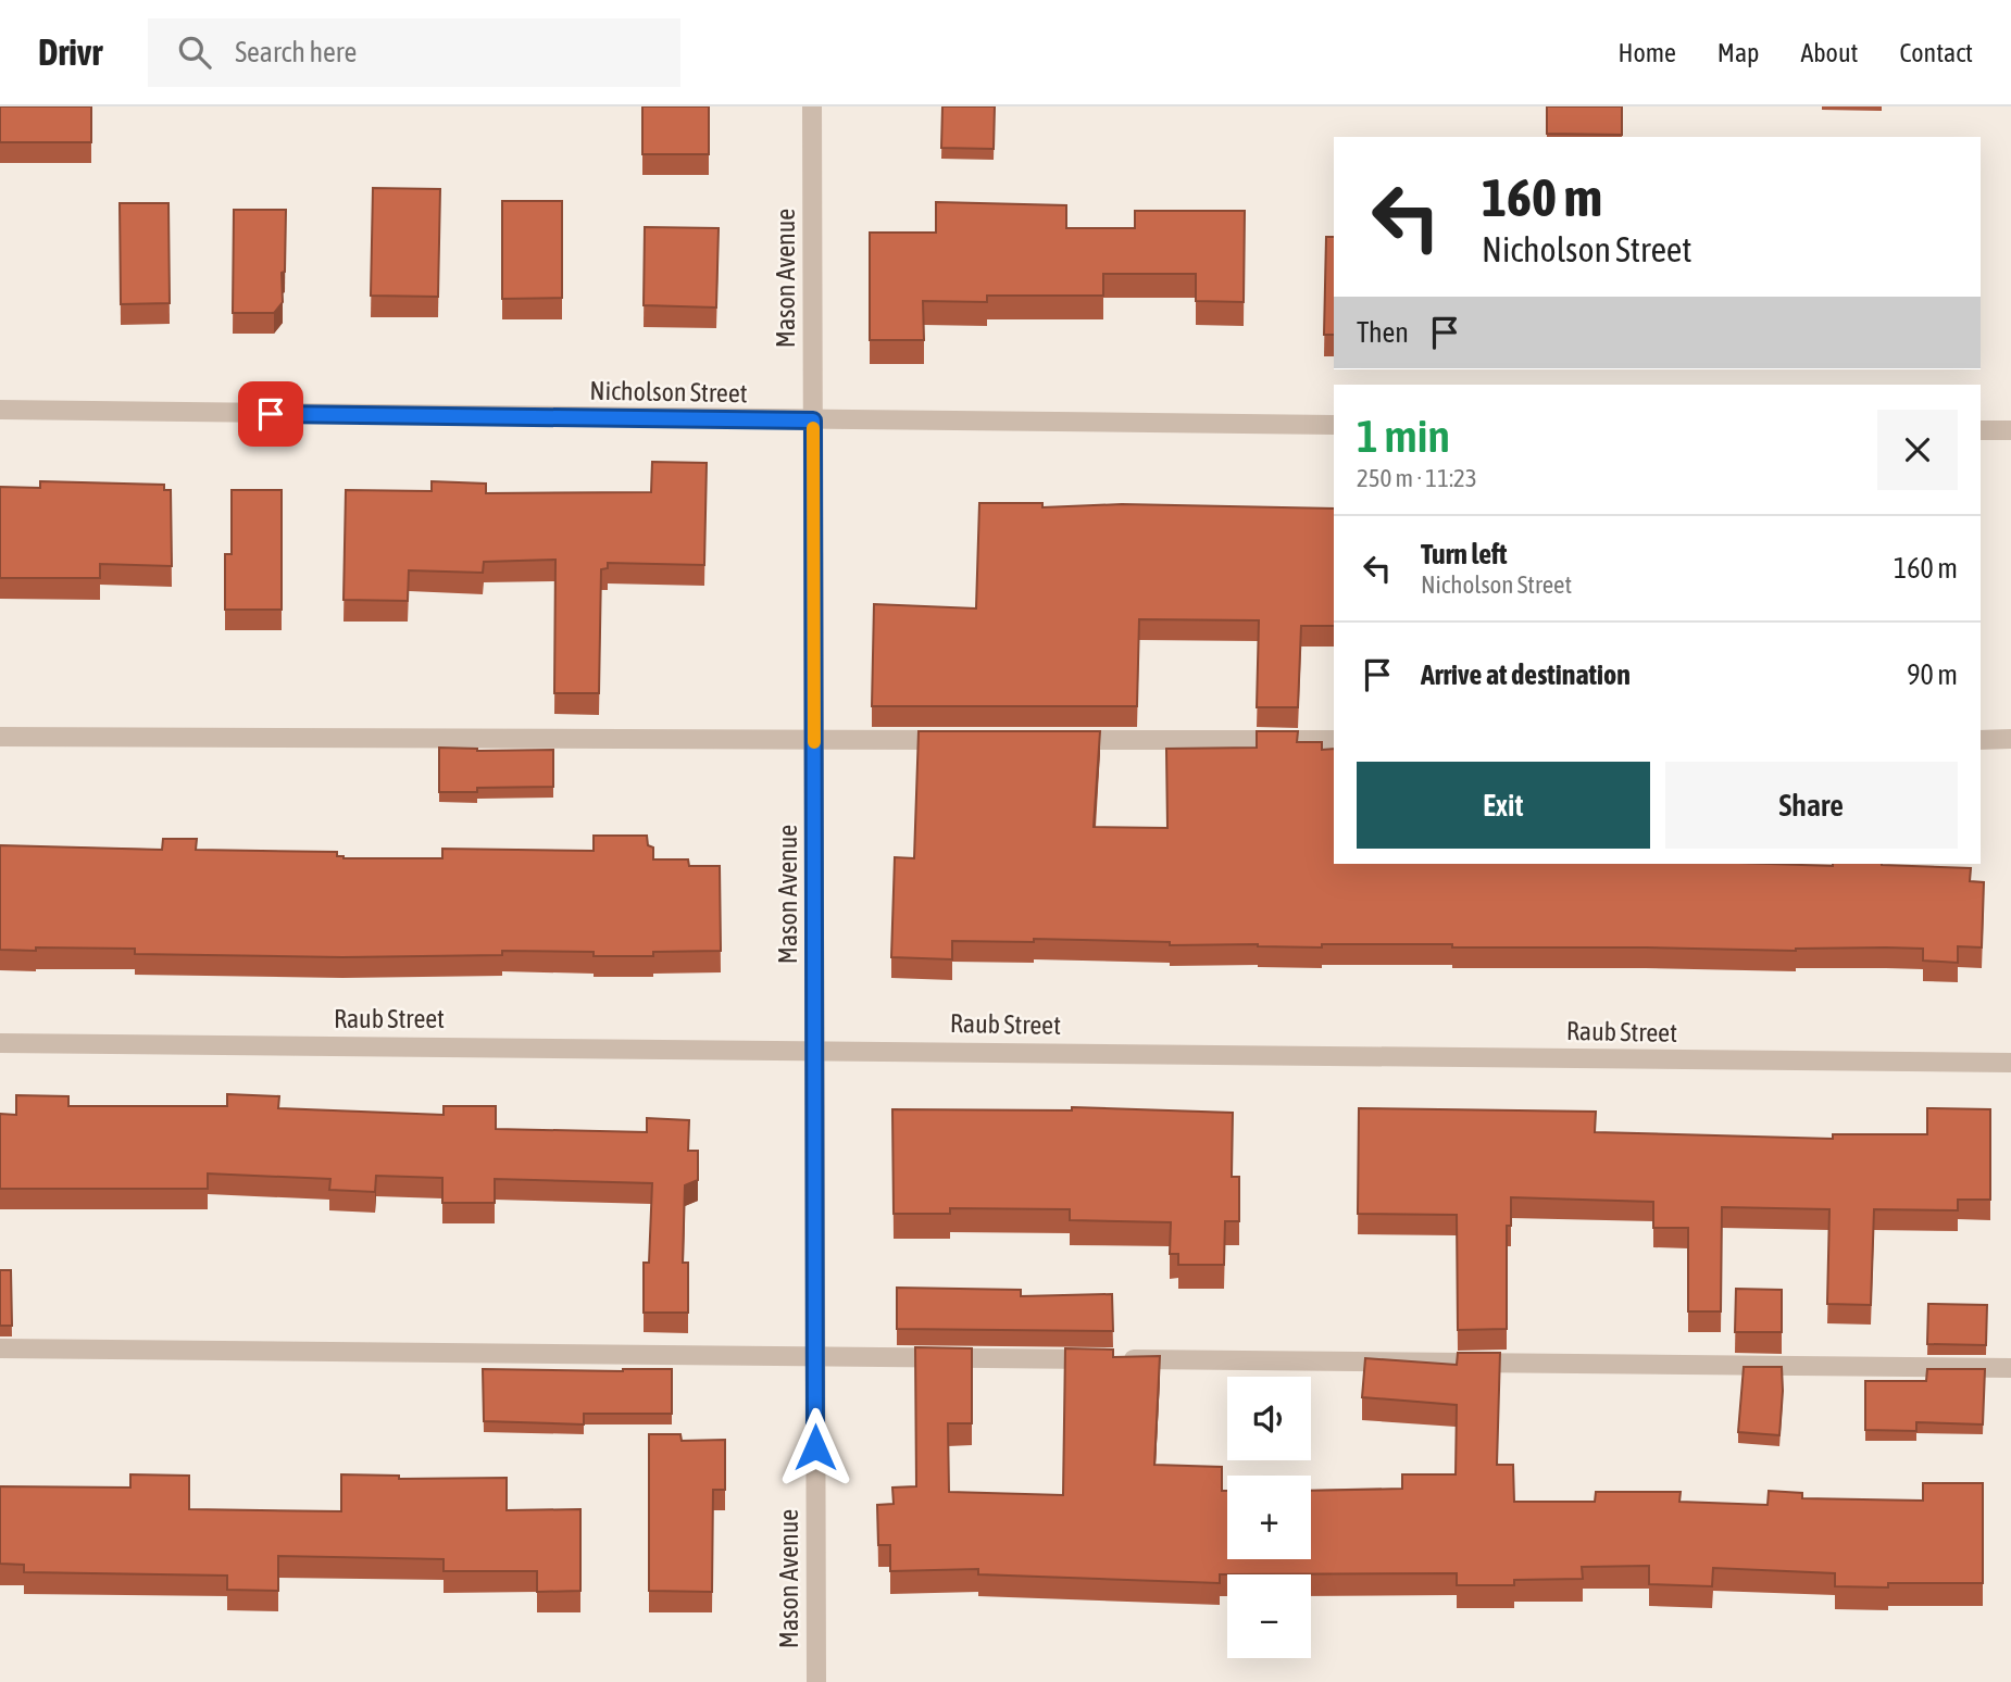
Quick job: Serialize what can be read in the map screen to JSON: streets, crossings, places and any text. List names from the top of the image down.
{
  "streets": {
    "street": ["Mason Avenue", "Nicholson Street", "Raub Street"]
  },
  "crossings": [
    ["Mason Avenue", "Nicholson Street"],
    ["Mason Avenue", "Raub Street"]
  ],
  "page": {
    "header": "Drivr",
    "search": "Search here",
    "nav": [
      "Home",
      "Map",
      "About",
      "Contact"
    ],
    "turn": ["160 m", "Nicholson Street"],
    "then": "Then",
    "heading": ["1 min", "250 m · 11:23"],
    "list": [
      {
        "name": "Turn left",
        "note": "Nicholson Street",
        "value": "160 m"
      },
      {
        "name": "Arrive at destination",
        "value": "90 m"
      }
    ],
    "buttons": ["Exit", "Share"],
    "map_buttons": ["+", "−"]
  }
}
